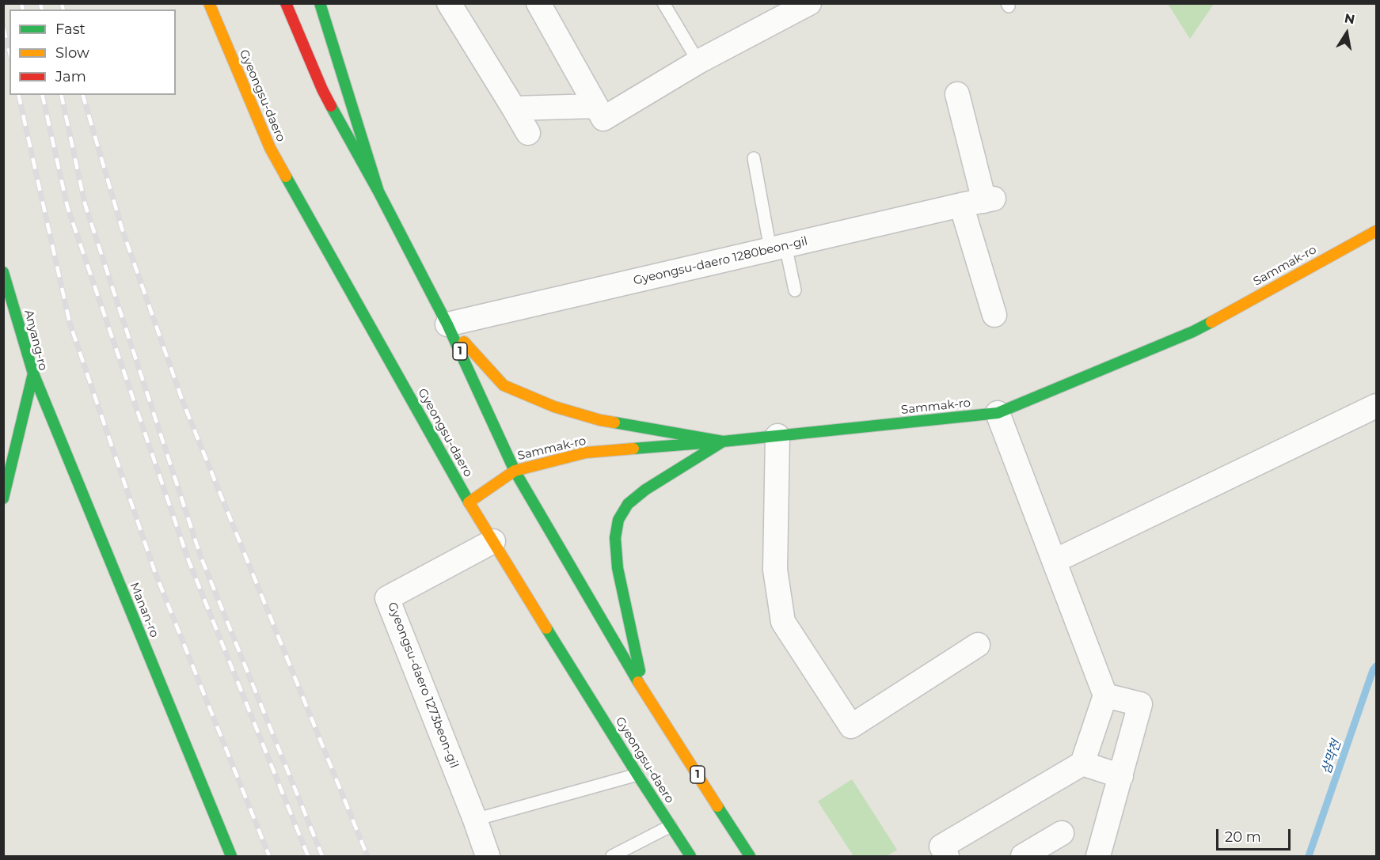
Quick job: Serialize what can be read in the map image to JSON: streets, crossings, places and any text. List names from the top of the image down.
{
  "streets": {
    "main road": [
      "Gyeongsu-daero",
      "Sammak-ro",
      "Anyang-ro",
      "1",
      "Manan-ro"
    ],
    "street": ["Gyeongsu-daero 1280beon-gil", "Gyeongsu-daero 1273beon-gil"]
  },
  "crossings": [
    ["Gyeongsu-daero", "Sammak-ro"],
    ["Gyeongsu-daero", "Gyeongsu-daero 1273beon-gil"],
    ["Gyeongsu-daero 1280beon-gil", "1"],
    ["Sammak-ro", "1"],
    ["Anyang-ro", "Manan-ro"]
  ],
  "water": ["삼막천"],
  "legend": ["Fast", "Slow", "Jam"],
  "scale_bar": "20 m",
  "north": "top"
}
